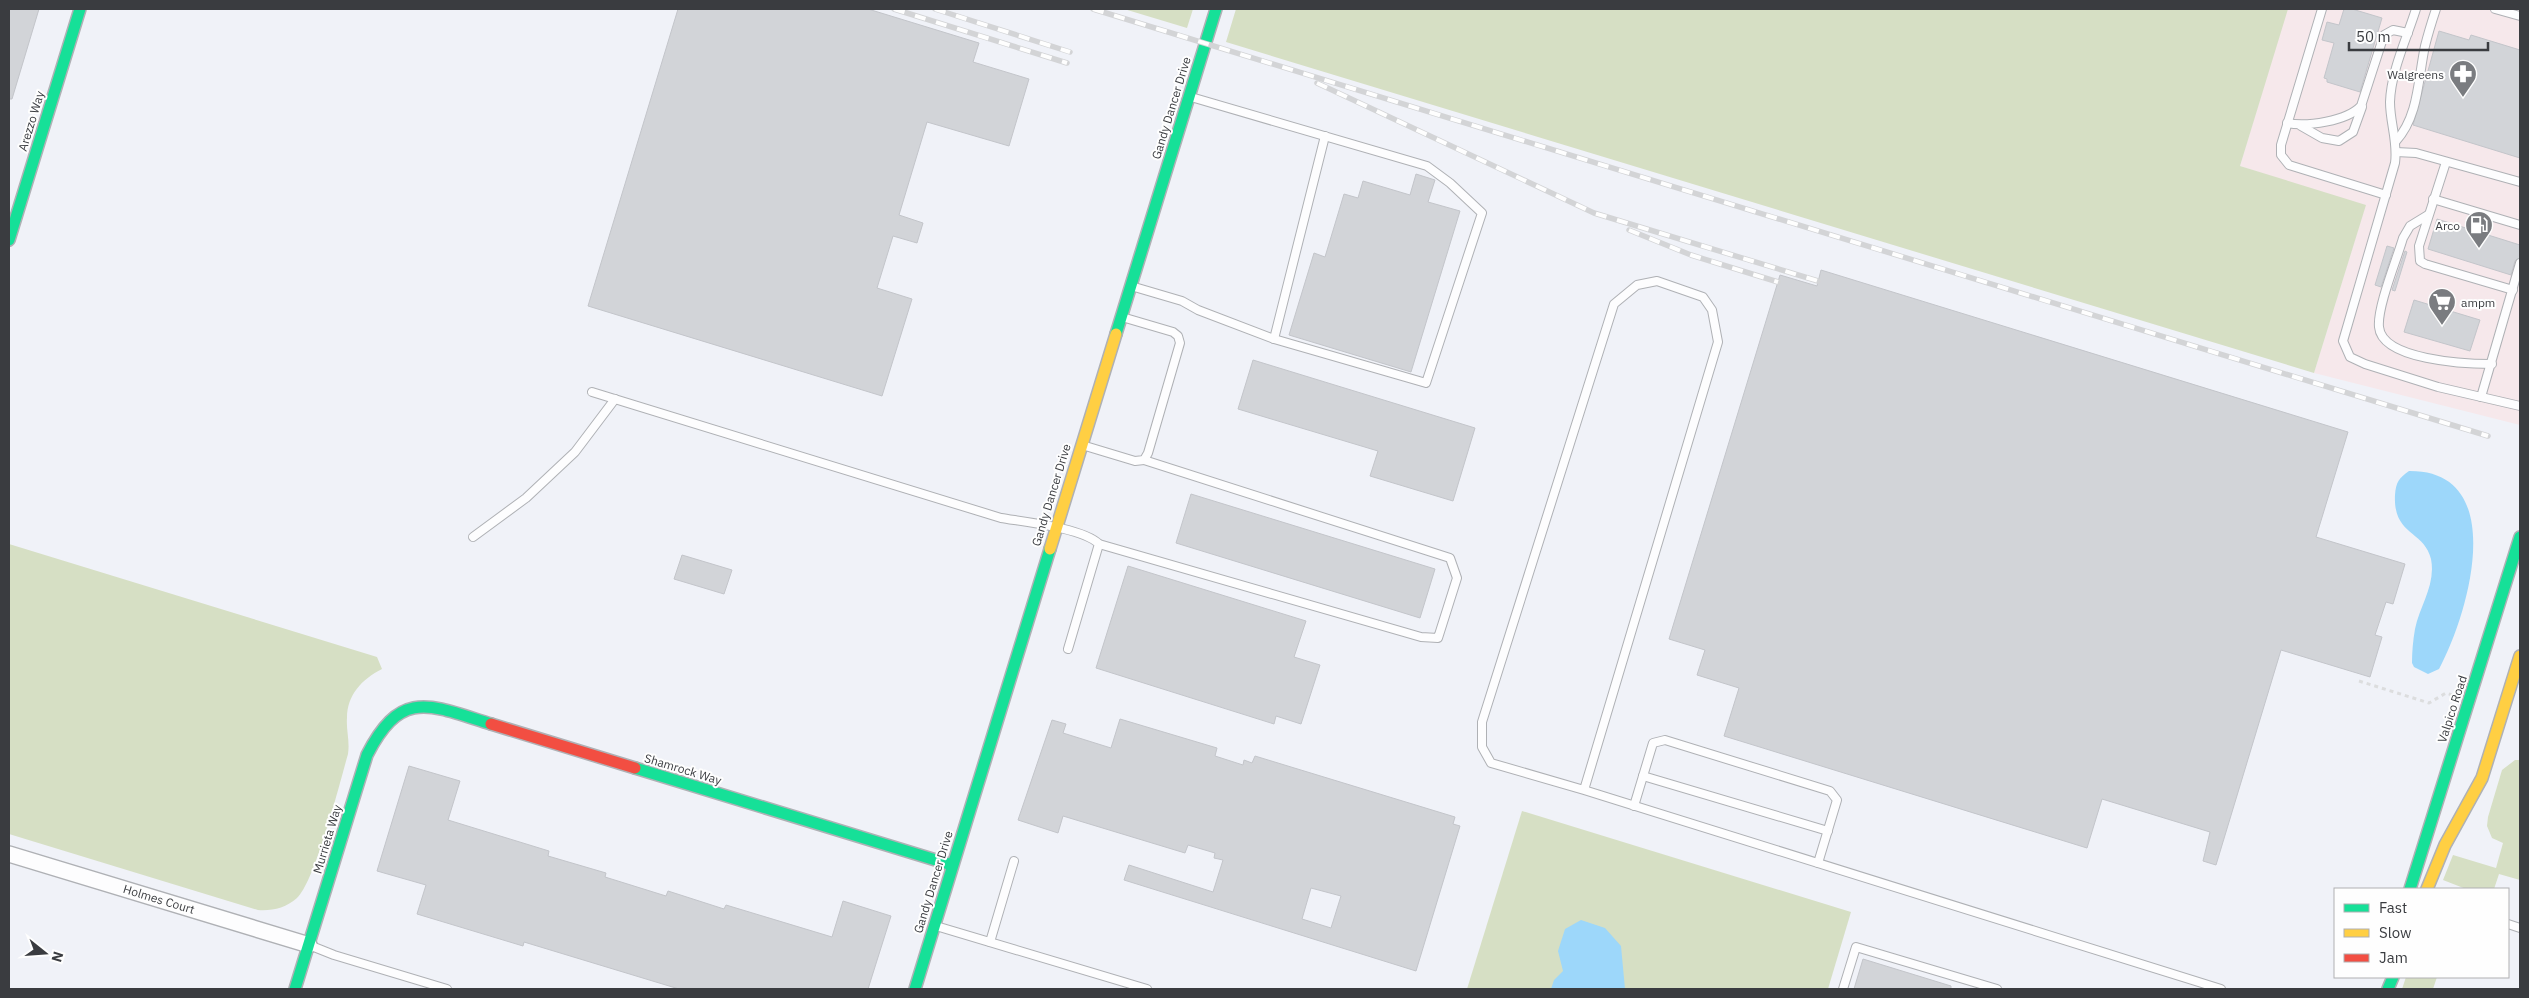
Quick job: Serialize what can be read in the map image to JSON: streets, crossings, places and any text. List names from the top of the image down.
{
  "streets": {
    "street": [
      "Gandy Dancer Drive",
      "Arezzo Way",
      "Valpico Road",
      "Shamrock Way",
      "Murrieta Way",
      "Holmes Court"
    ]
  },
  "crossings": [
    ["Gandy Dancer Drive", "Shamrock Way"],
    ["Shamrock Way", "Murrieta Way"],
    ["Murrieta Way", "Holmes Court"]
  ],
  "places": {
    "pharmacy": ["Walgreens"],
    "fuel station": ["Arco"],
    "supermarket": ["ampm"]
  },
  "legend": ["Fast", "Slow", "Jam"],
  "scale_bar": "50 m",
  "north": "right"
}
